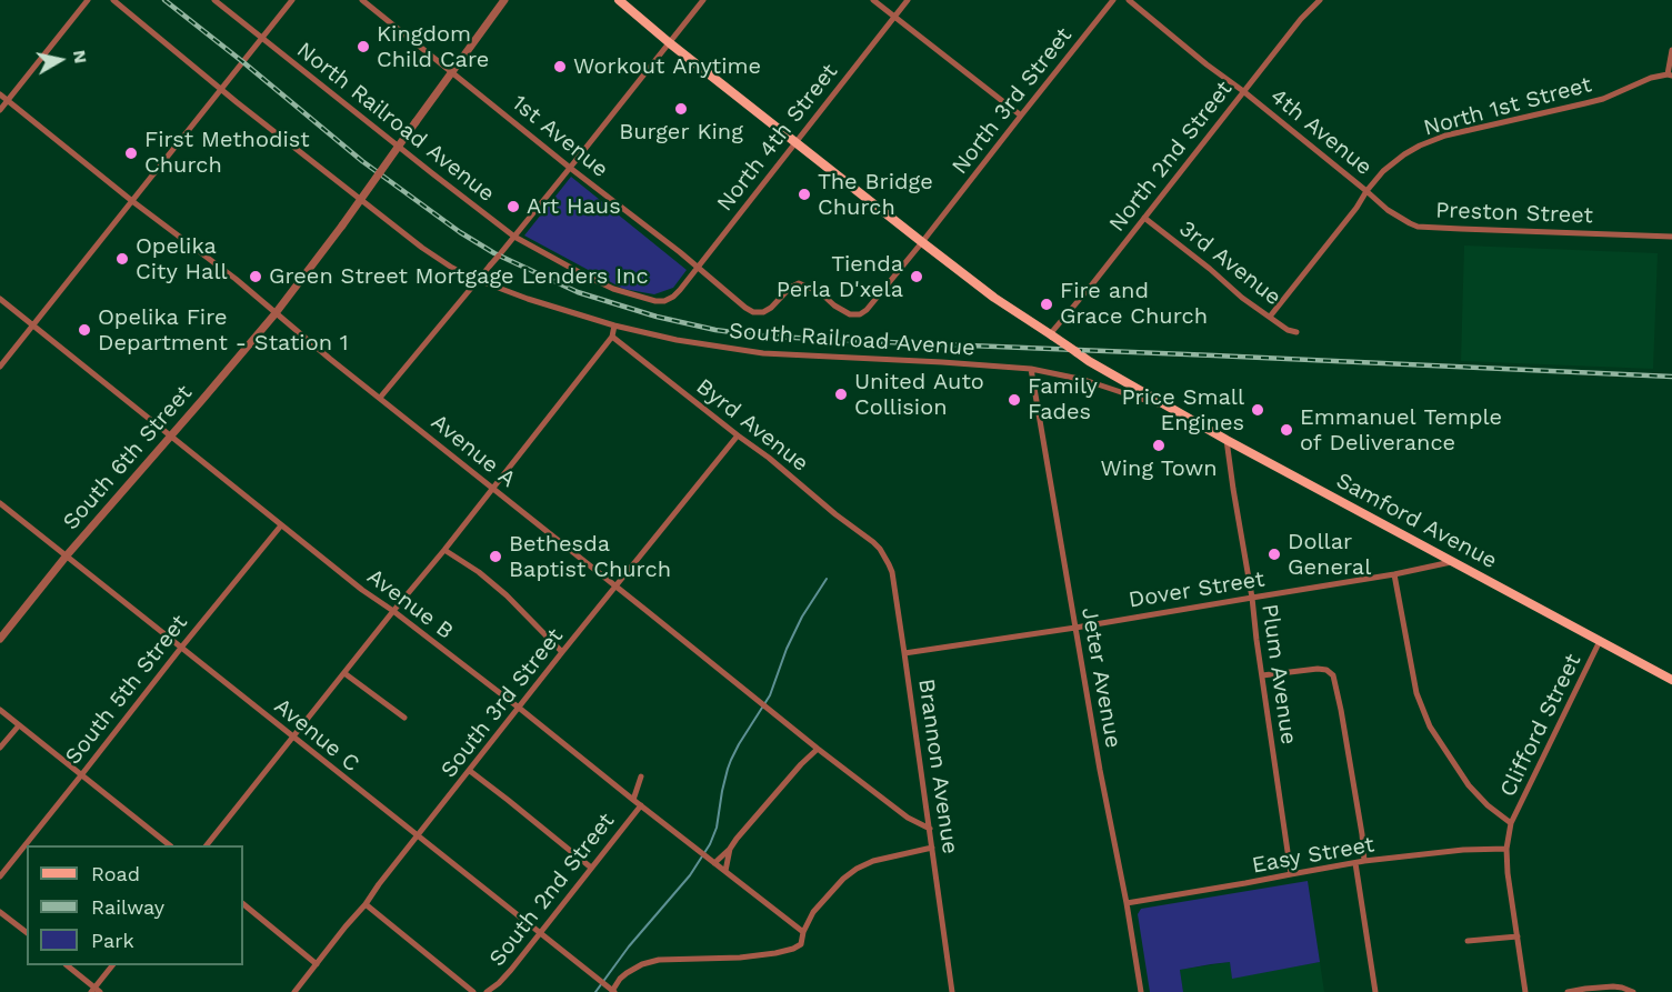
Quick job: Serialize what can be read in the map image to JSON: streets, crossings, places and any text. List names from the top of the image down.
{
  "streets": {
    "main road": ["Samford Avenue"],
    "street": [
      "North 3rd Street",
      "North 1st Street",
      "North Railroad Avenue",
      "4th Avenue",
      "1st Avenue",
      "North 4th Street",
      "North 2nd Street",
      "Preston Street",
      "3rd Avenue",
      "South Railroad Avenue",
      "Byrd Avenue",
      "Avenue A",
      "South 6th Street",
      "Dover Street",
      "Avenue B",
      "Plum Avenue",
      "Jeter Avenue",
      "South 5th Street",
      "South 3rd Street",
      "Clifford Street",
      "Avenue C",
      "Brannon Avenue",
      "Easy Street",
      "South 2nd Street"
    ]
  },
  "crossings": [
    ["North 3rd Street", "1st Avenue"],
    ["North 3rd Street", "Samford Avenue"],
    ["North 1st Street", "4th Avenue"],
    ["North 1st Street", "Preston Street"],
    ["North 1st Street", "3rd Avenue"],
    ["North Railroad Avenue", "North 4th Street"],
    ["4th Avenue", "North 2nd Street"],
    ["4th Avenue", "Preston Street"],
    ["1st Avenue", "North 4th Street"],
    ["1st Avenue", "South 6th Street"],
    ["North 4th Street", "Samford Avenue"],
    ["North 2nd Street", "3rd Avenue"],
    ["North 2nd Street", "Samford Avenue"],
    ["South Railroad Avenue", "Samford Avenue"],
    ["South Railroad Avenue", "Jeter Avenue"],
    ["Byrd Avenue", "South 3rd Street"],
    ["Byrd Avenue", "Brannon Avenue"],
    ["Avenue A", "South 6th Street"],
    ["Avenue A", "South 3rd Street"],
    ["Avenue A", "Brannon Avenue"],
    ["South 6th Street", "Avenue B"],
    ["South 6th Street", "Avenue C"],
    ["Samford Avenue", "Dover Street"],
    ["Samford Avenue", "Plum Avenue"],
    ["Samford Avenue", "Clifford Street"],
    ["Dover Street", "Plum Avenue"],
    ["Dover Street", "Jeter Avenue"],
    ["Dover Street", "Brannon Avenue"],
    ["Avenue B", "South 5th Street"],
    ["Avenue B", "South 3rd Street"],
    ["Avenue B", "South 2nd Street"],
    ["Plum Avenue", "Easy Street"],
    ["Jeter Avenue", "Easy Street"],
    ["South 5th Street", "Avenue C"],
    ["South 3rd Street", "Avenue C"],
    ["Clifford Street", "Easy Street"],
    ["Avenue C", "South 2nd Street"]
  ],
  "places": [
    "Kingdom Child Care",
    "Workout Anytime",
    "Burger King",
    "First Methodist Church",
    "The Bridge Church",
    "Art Haus",
    "Opelika City Hall",
    "Green Street Mortgage Lenders Inc",
    "Tienda Perla D'xela",
    "Fire and Grace Church",
    "Opelika Fire Department - Station 1",
    "United Auto Collision",
    "Family Fades",
    "Price Small Engines",
    "Emmanuel Temple of Deliverance",
    "Wing Town",
    "Dollar General",
    "Bethesda Baptist Church"
  ],
  "legend": ["Road", "Railway", "Park"],
  "north": "right"
}
